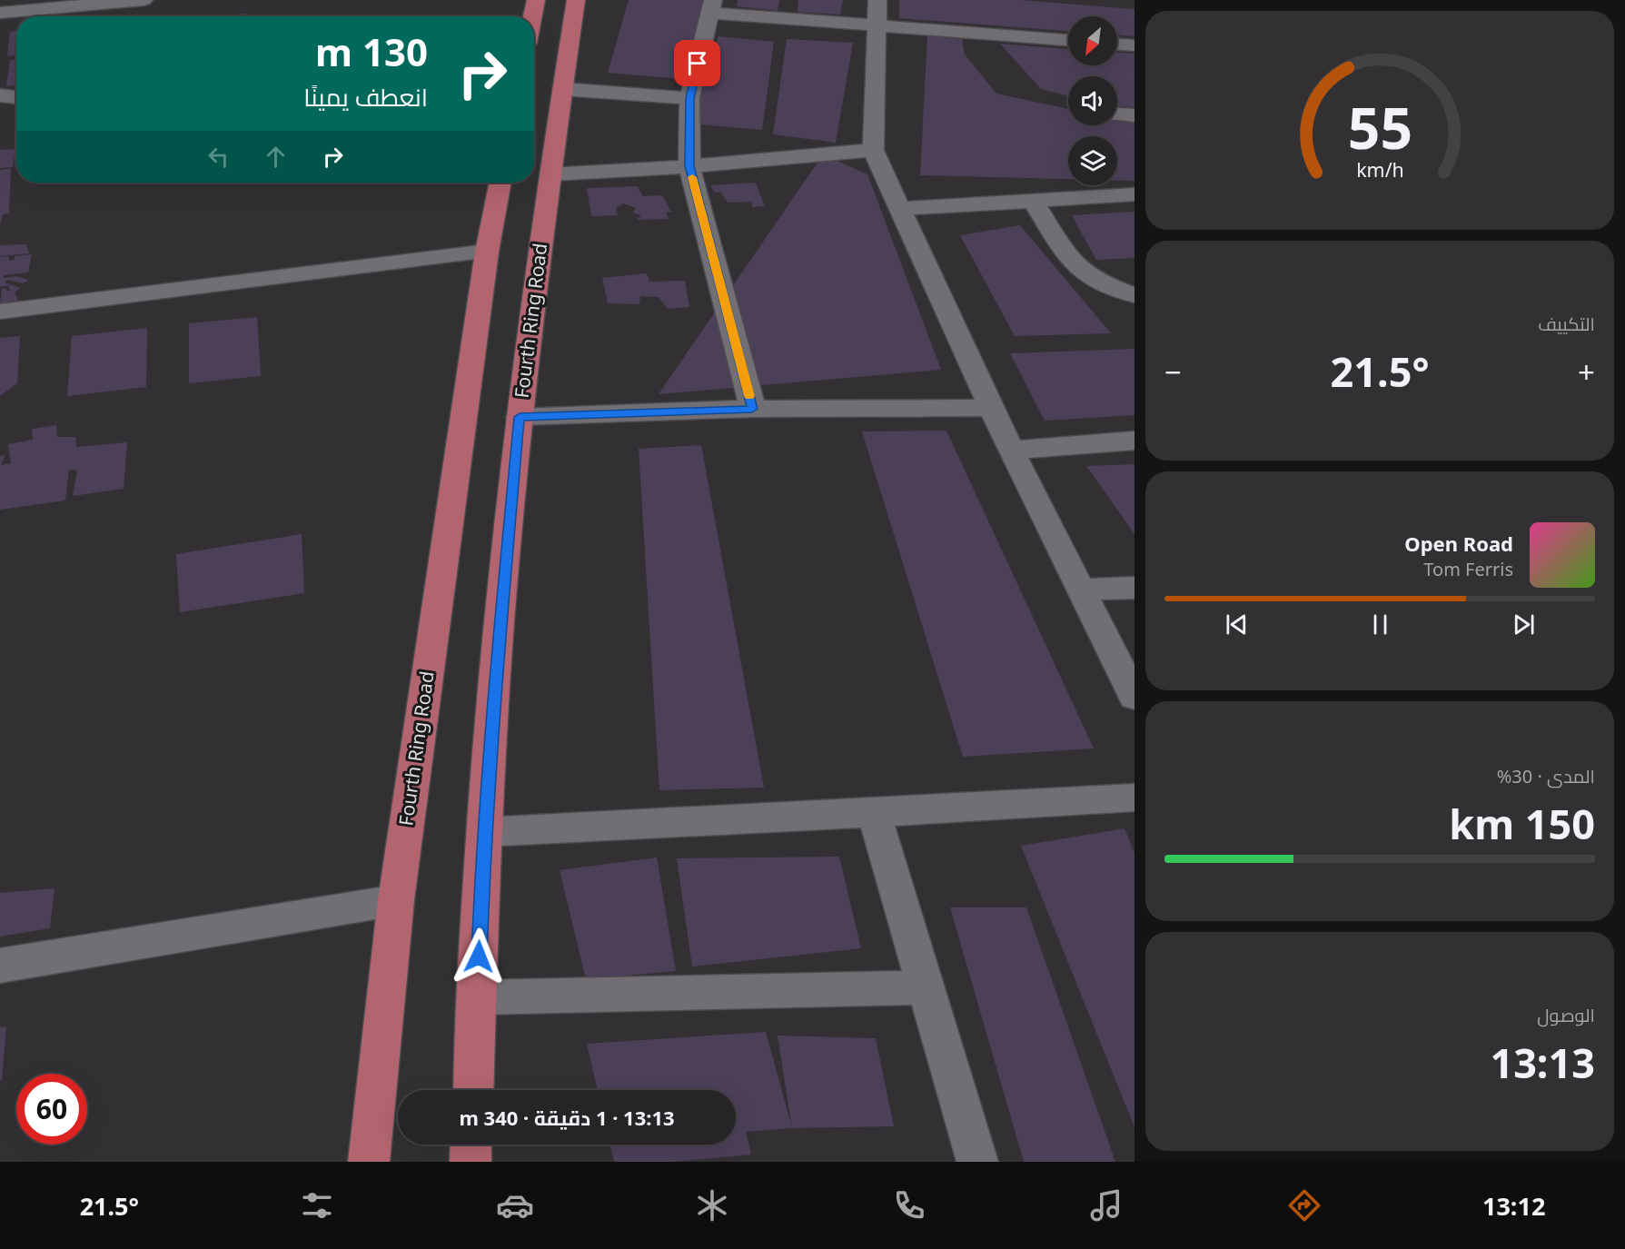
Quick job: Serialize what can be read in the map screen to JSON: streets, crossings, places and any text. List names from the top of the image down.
{
  "streets": {
    "main road": ["Fourth Ring Road"]
  },
  "north": "bottom left",
  "page": {
    "turn": ["130 m", "انعطف يمينًا"],
    "tile": [
      "التكييف",
      ["المدى · 30%", "150 km"],
      ["الوصول", "13:13"]
    ],
    "heat": ["−", "21.5°", "+"],
    "song": ["Open Road", "Tom Ferris"],
    "limit": "60",
    "trip": "13:13 · 1 دقيقة · 340 m",
    "tabs": ["13:12", "21.5°"],
    "gauge": ["55", "km/h"]
  }
}
